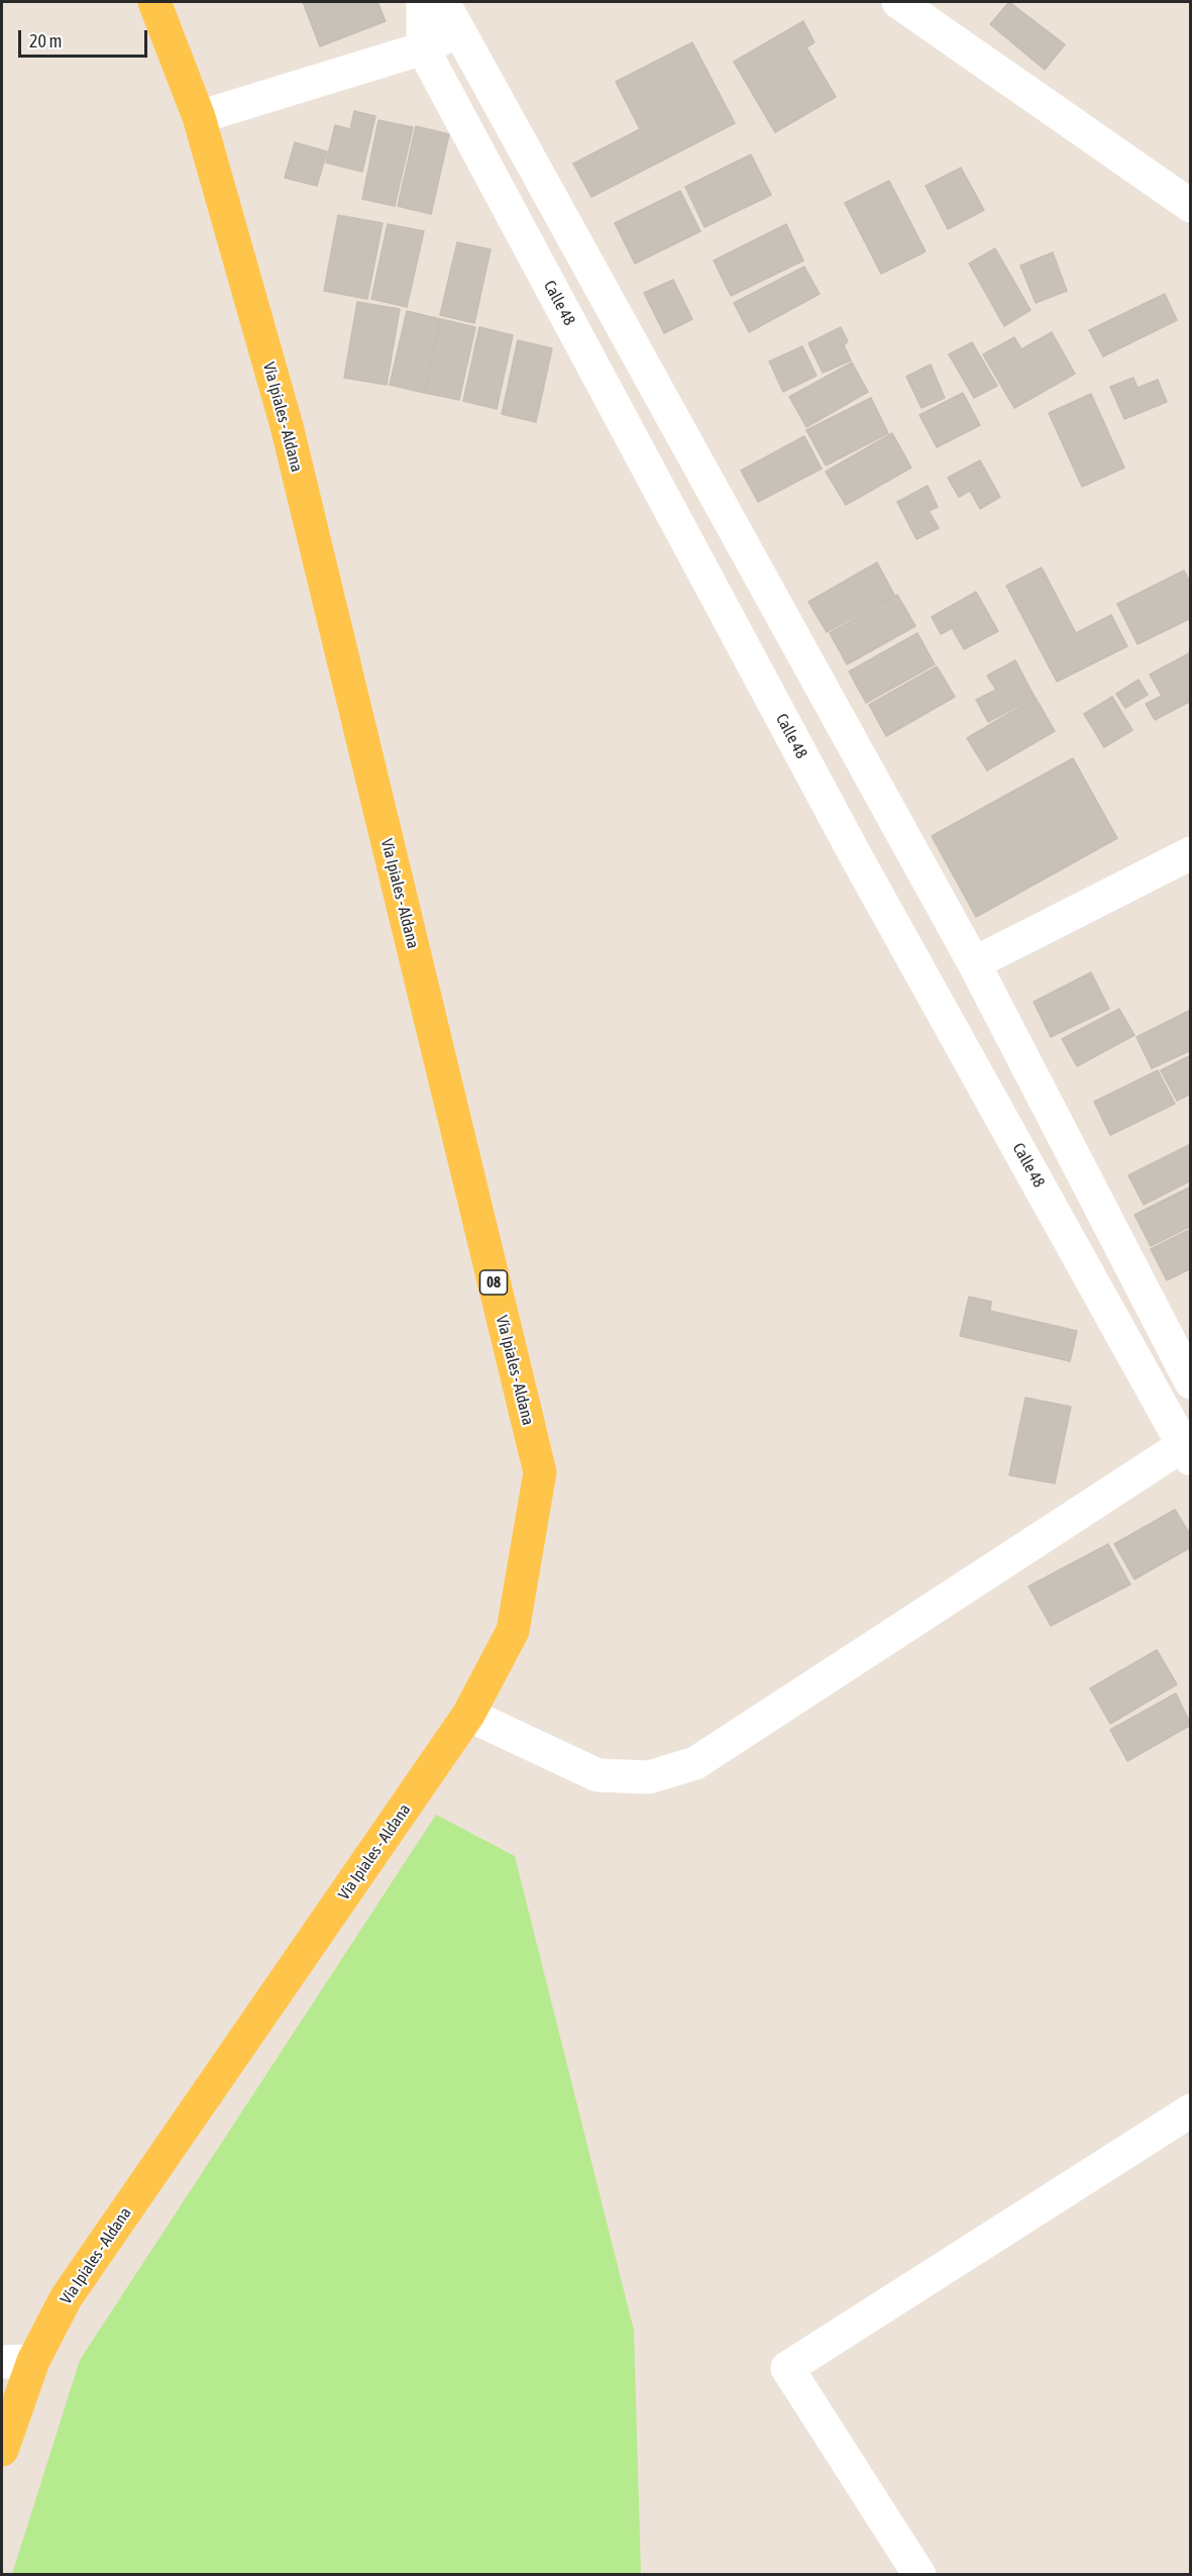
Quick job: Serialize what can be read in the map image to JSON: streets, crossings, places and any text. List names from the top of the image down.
{
  "streets": {
    "main road": ["Vía Ipiales - Aldana", "08"],
    "street": ["Calle 48"]
  },
  "scale_bar": "20 m"
}
